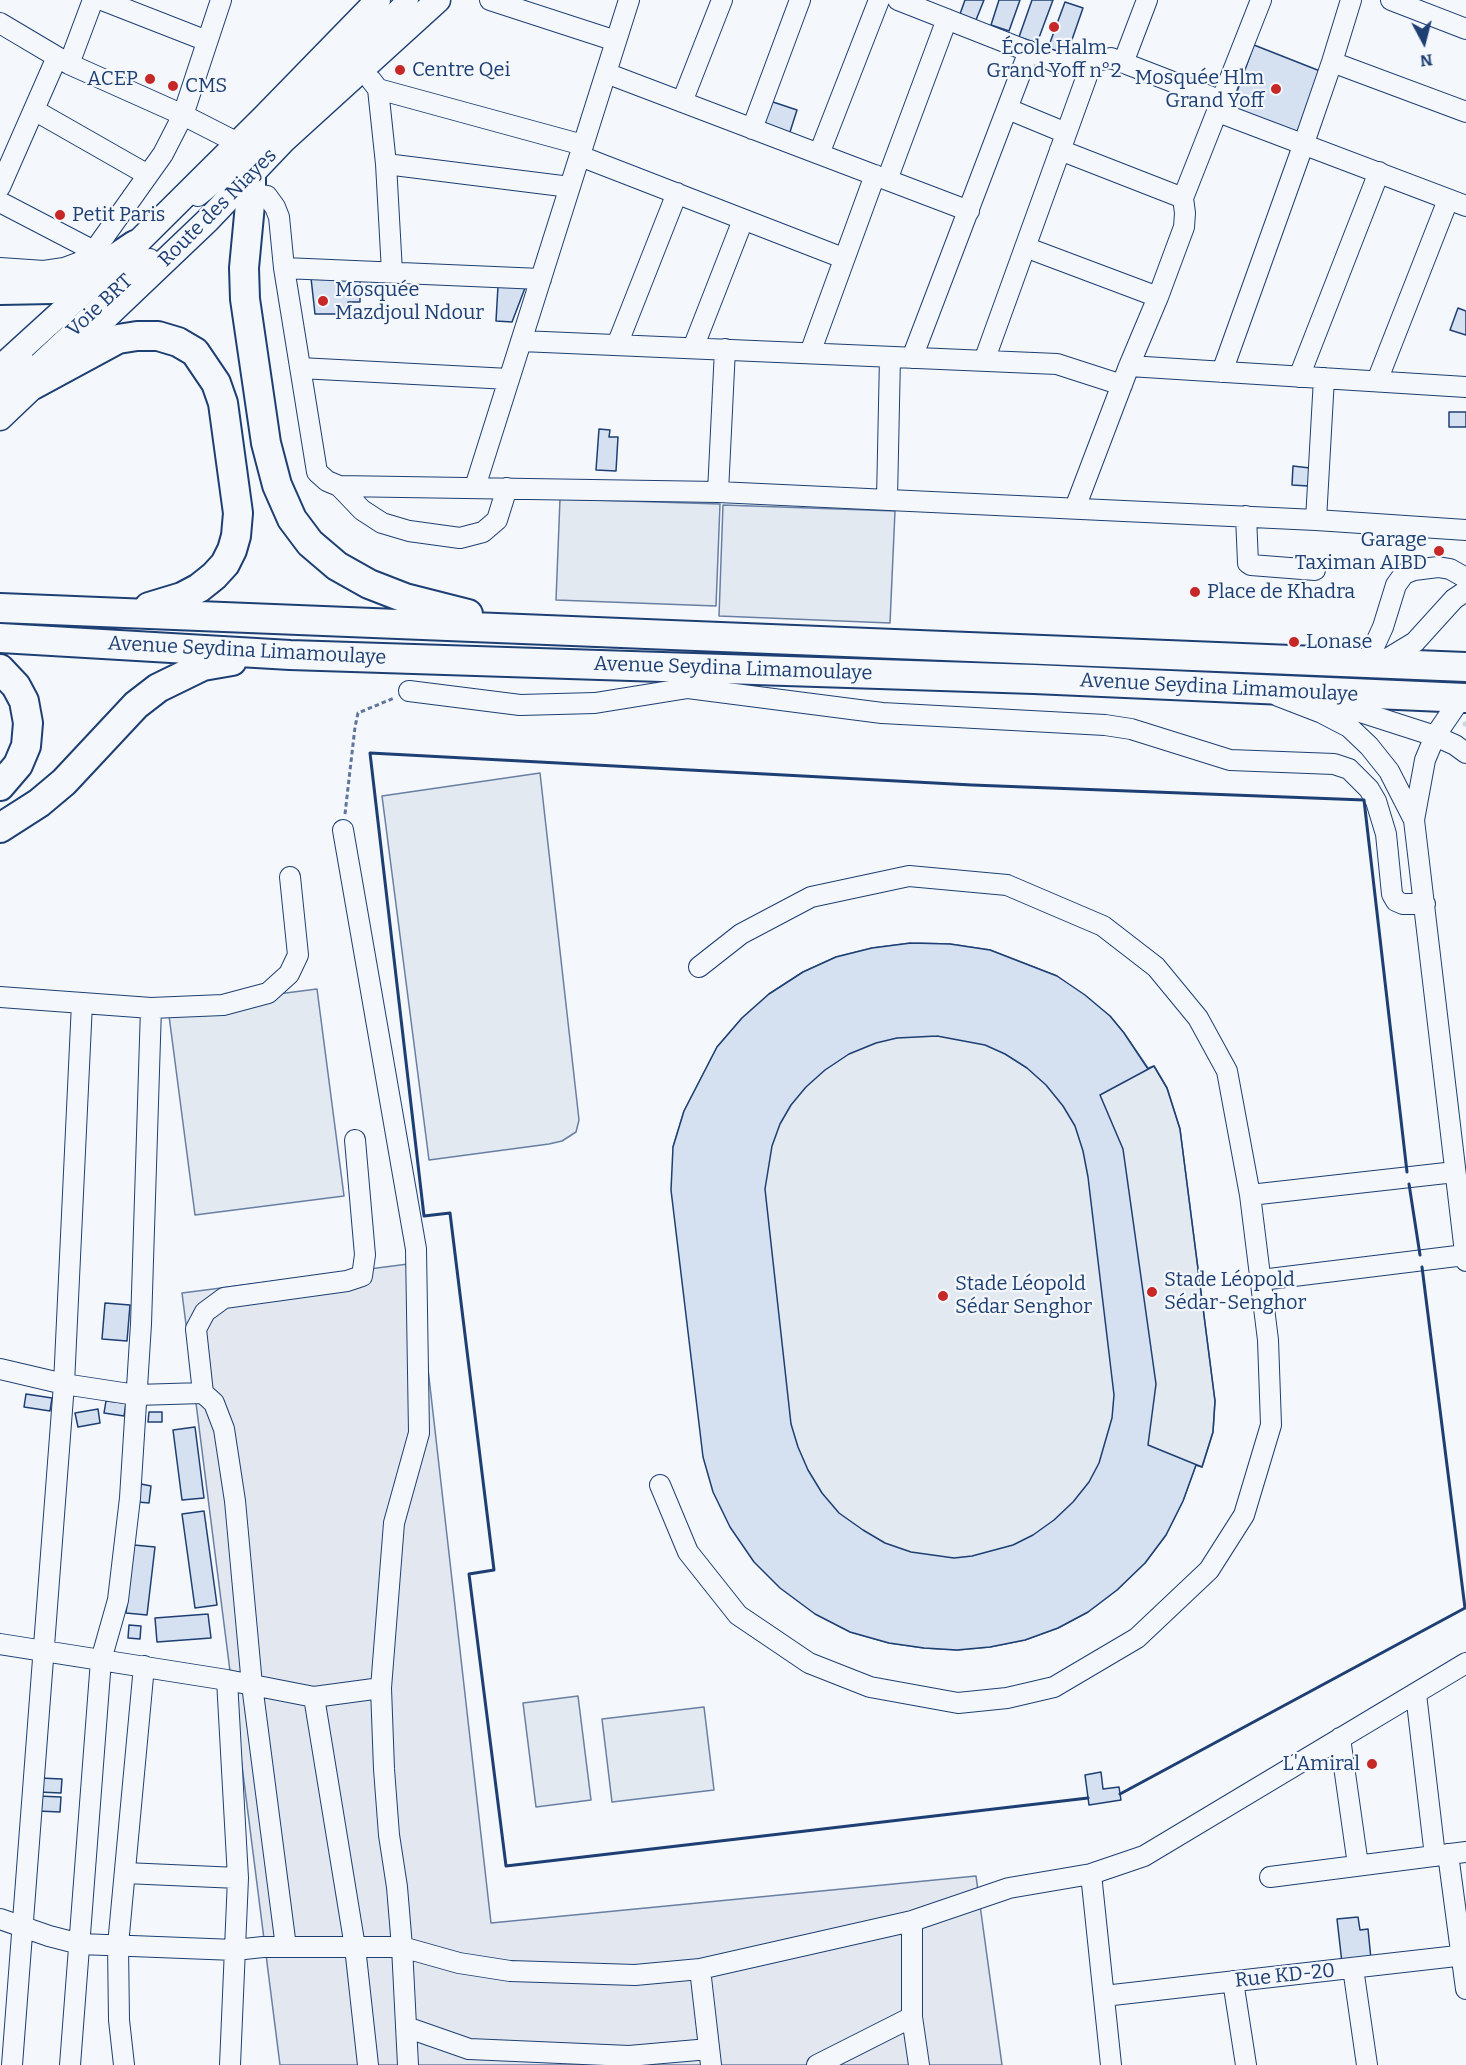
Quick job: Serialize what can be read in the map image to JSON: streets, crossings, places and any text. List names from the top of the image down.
{
  "streets": {
    "highway": ["Avenue Seydina Limamoulaye"],
    "main road": ["Route des Niayes"],
    "street": ["Voie BRT", "Rue KD-20"]
  },
  "crossings": [
    ["Route des Niayes", "Voie BRT"]
  ],
  "places": [
    "École Halm Grand Yoff n°2",
    "Centre Qei",
    "ACEP",
    "CMS",
    "Mosquée Hlm Grand Yoff",
    "Petit Paris",
    "Mosquée Mazdjoul Ndour",
    "Garage Taximan AIBD",
    "Place de Khadra",
    "Lonase",
    "Stade Léopold Sédar-Senghor",
    "Stade Léopold Sédar Senghor",
    "L'Amiral"
  ],
  "north": "bottom"
}
